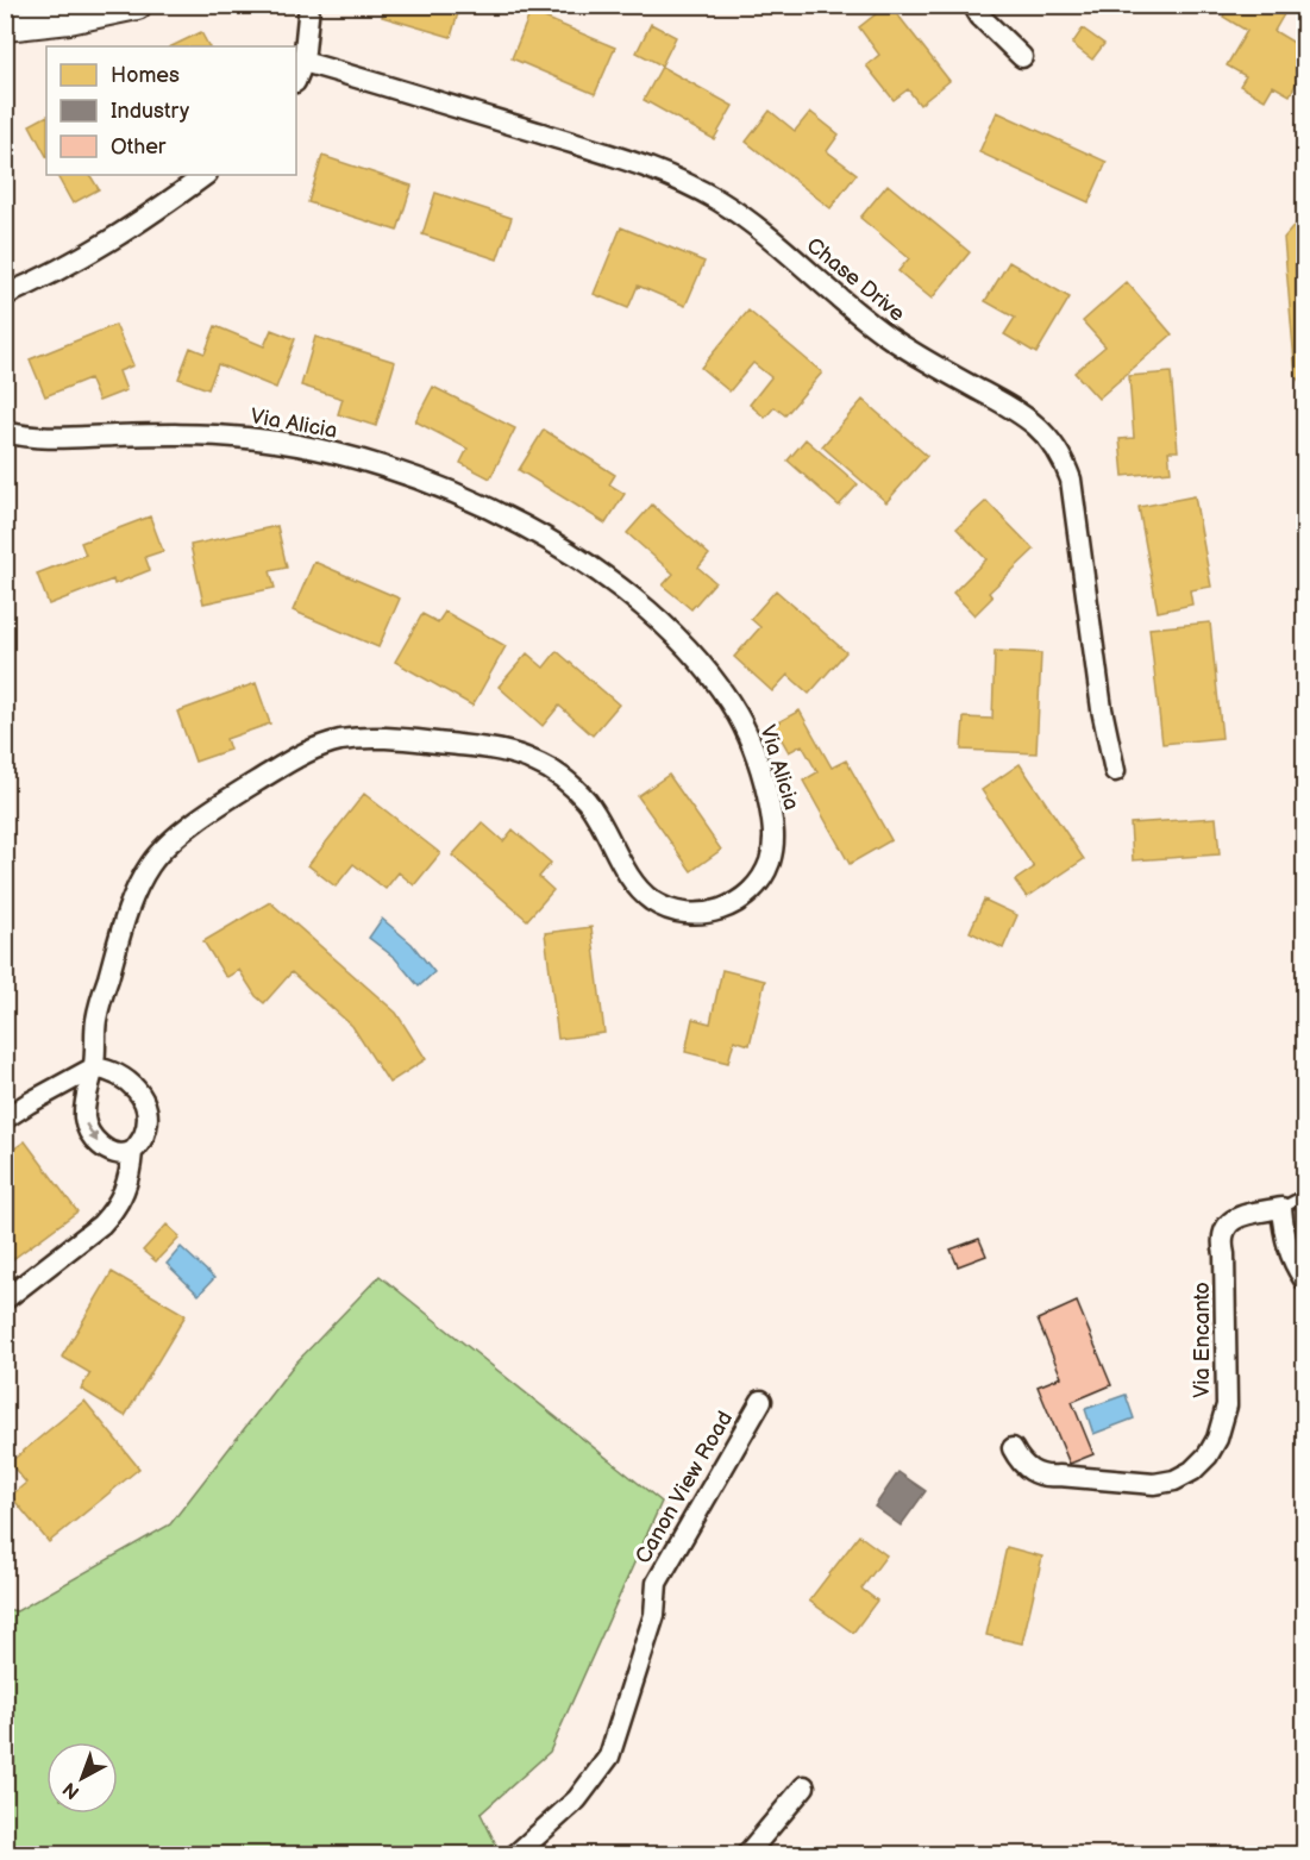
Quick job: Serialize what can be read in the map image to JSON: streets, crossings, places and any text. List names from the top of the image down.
{
  "streets": {
    "street": [
      "Chase Drive",
      "Via Alicia",
      "Via Encanto",
      "Canon View Road"
    ]
  },
  "legend": ["Homes", "Industry", "Other"],
  "north": "bottom left"
}
